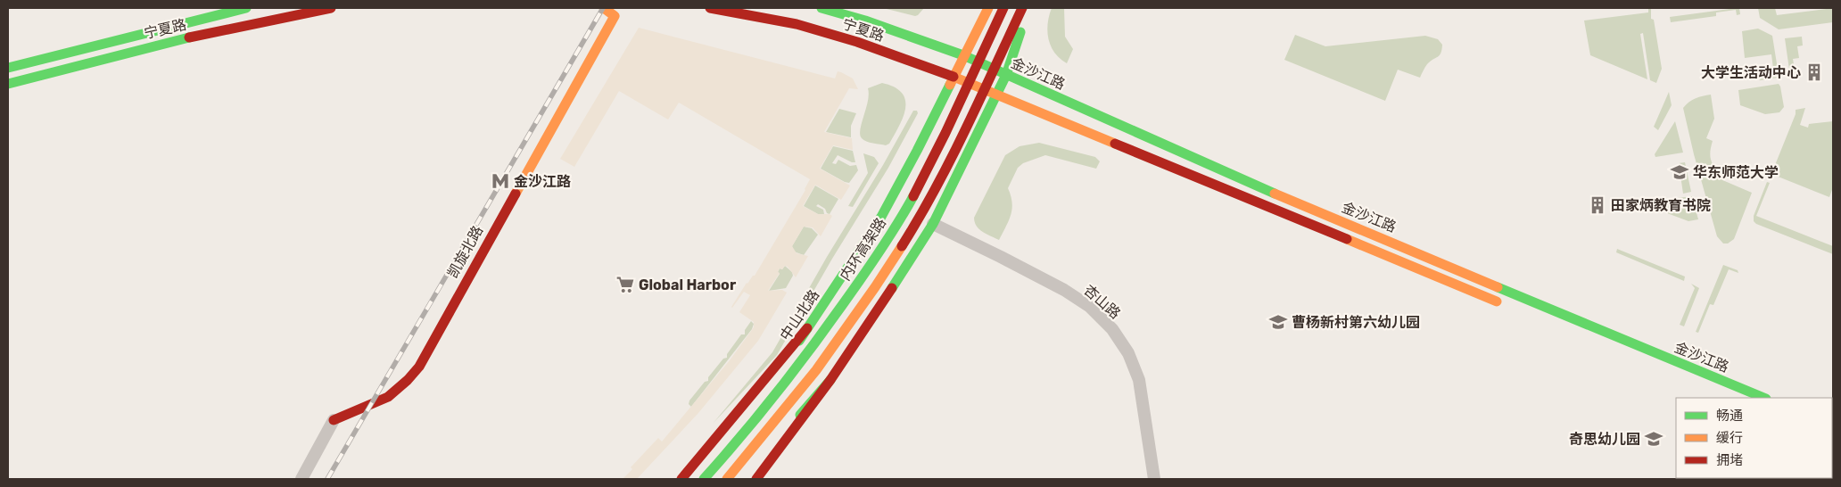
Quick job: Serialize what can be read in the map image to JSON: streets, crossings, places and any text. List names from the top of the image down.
{
  "streets": {
    "main road": [
      "宁夏路",
      "金沙江路",
      "内环高架路",
      "凯旋北路",
      "中山北路"
    ],
    "street": ["杏山路"]
  },
  "crossings": [
    ["宁夏路", "金沙江路"],
    ["宁夏路", "中山北路"],
    ["金沙江路", "中山北路"]
  ],
  "places": {
    "building": ["大学生活动中心", "田家炳教育书院"],
    "school or university": ["华东师范大学", "曹杨新村第六幼儿园", "奇思幼儿园"],
    "metro station": ["金沙江路"],
    "supermarket": ["Global Harbor"]
  },
  "legend": ["畅通", "缓行", "拥堵"]
}
